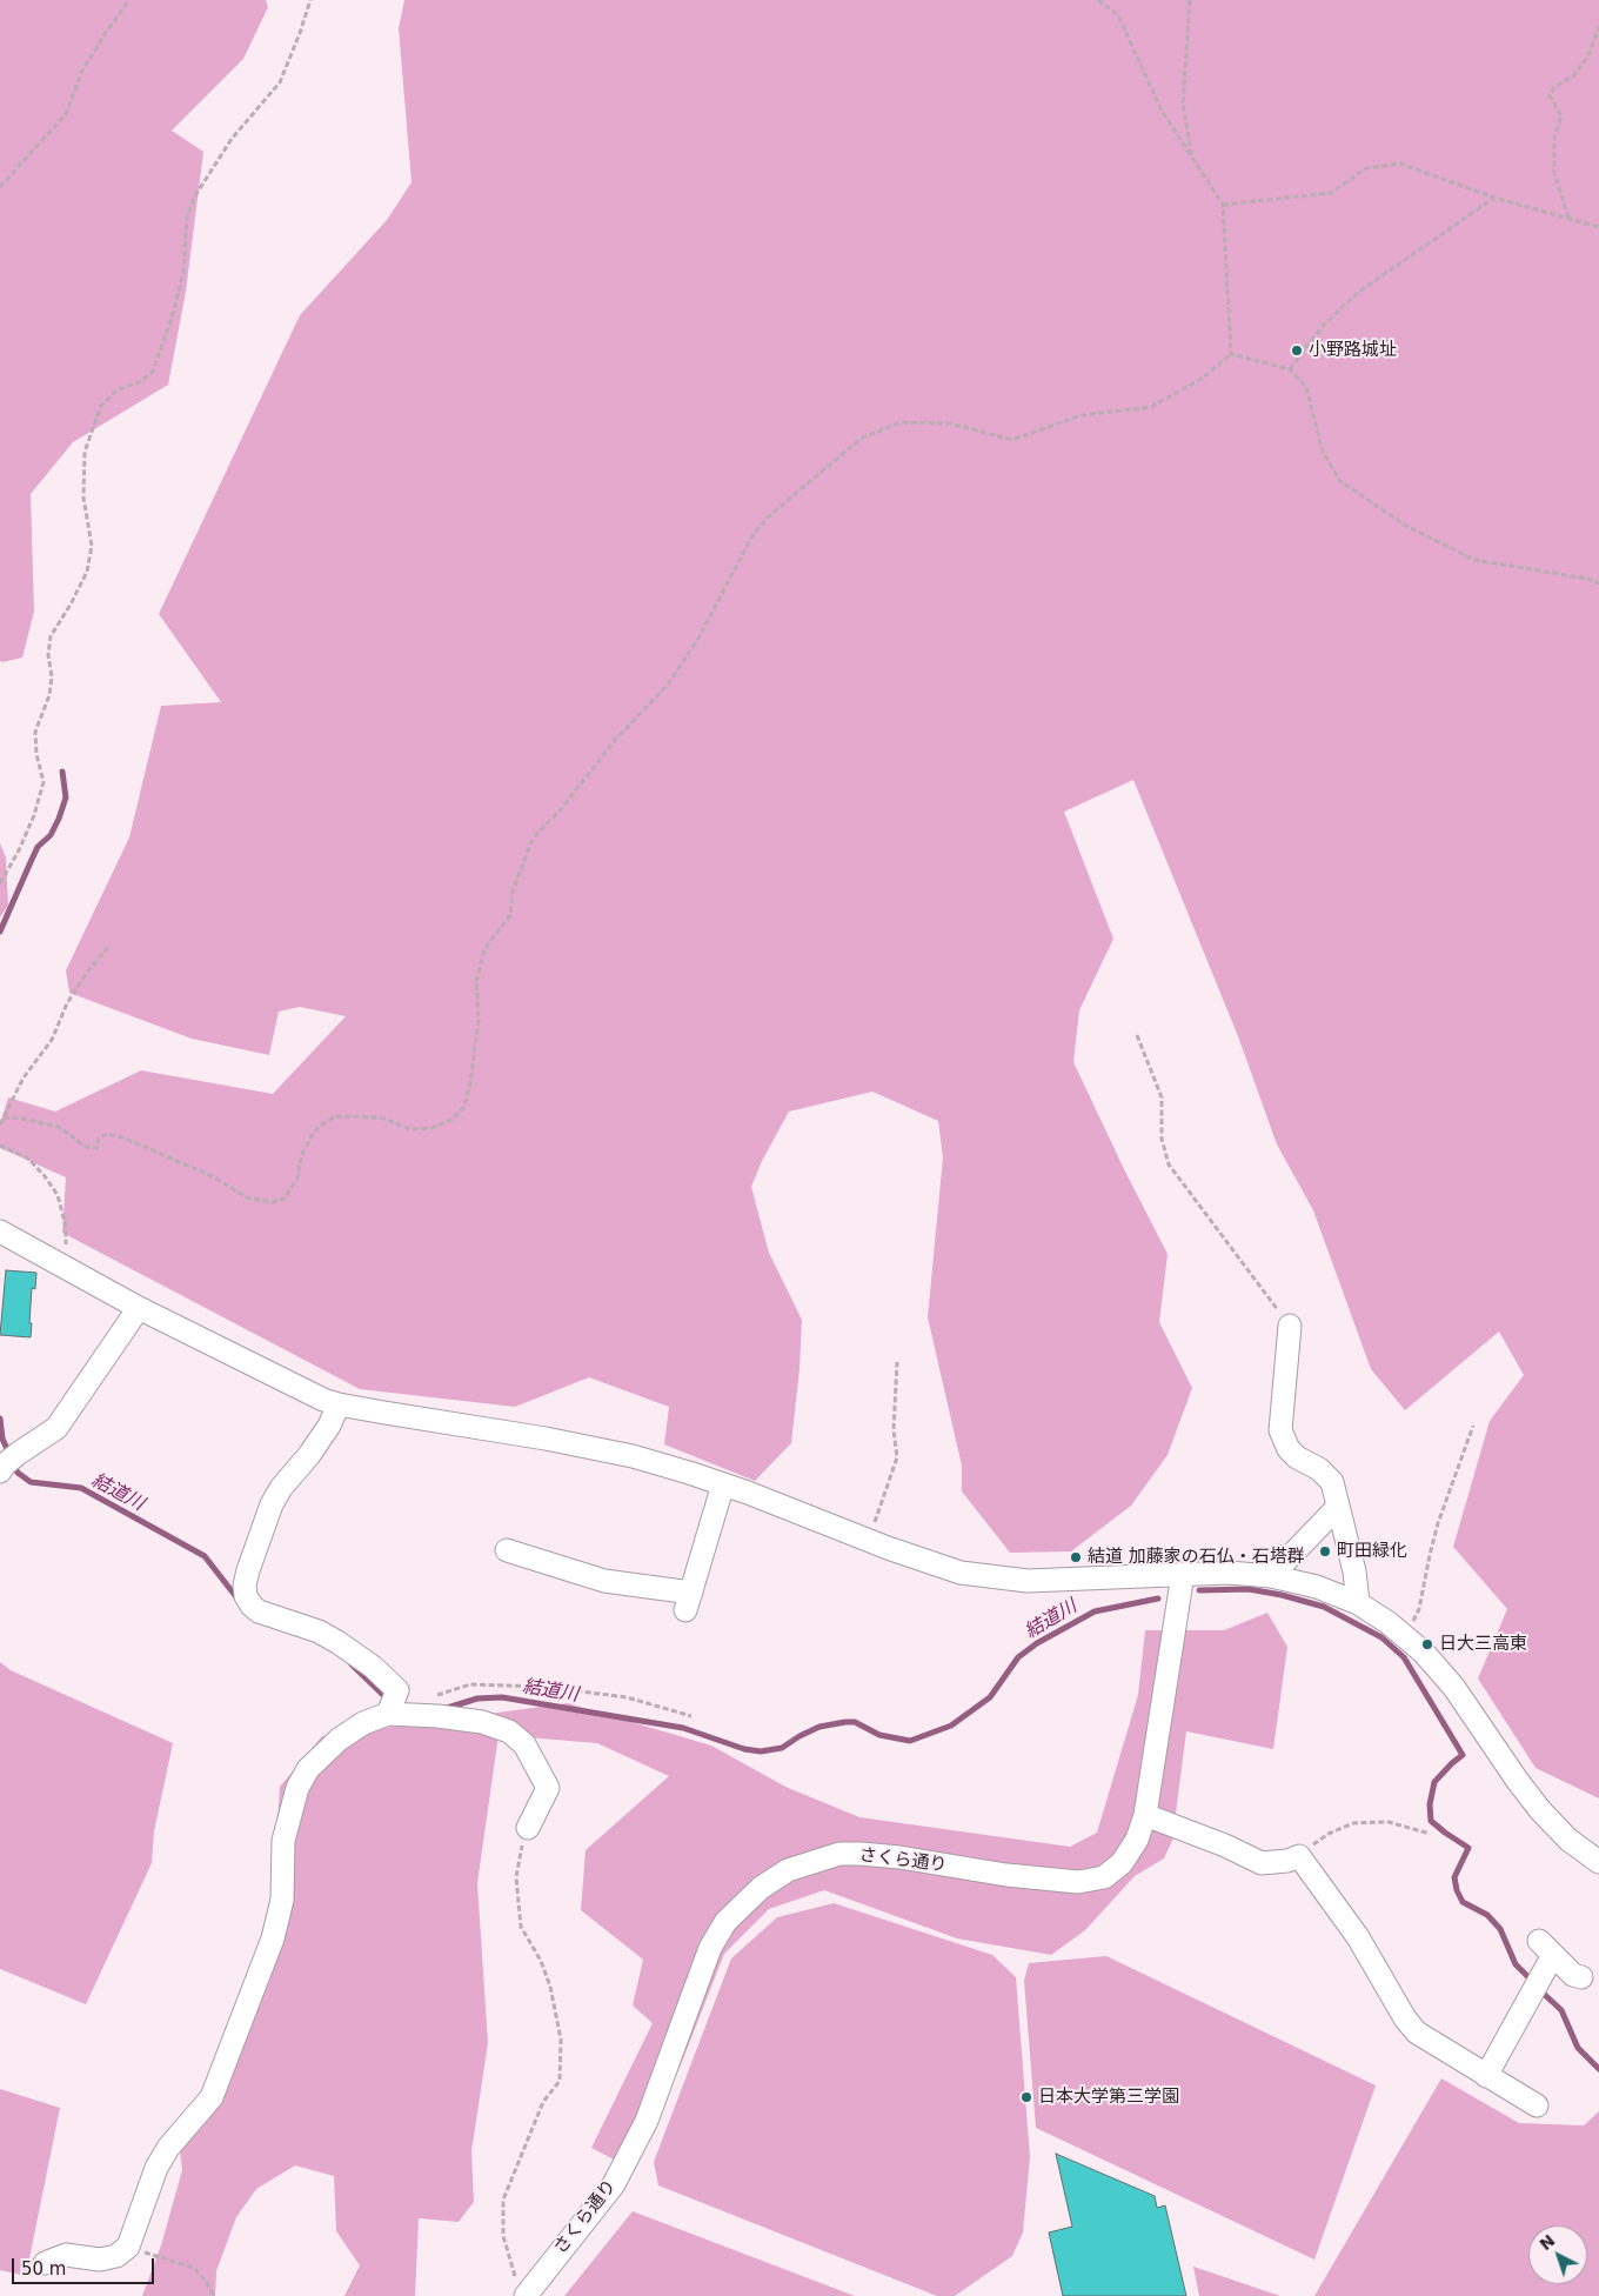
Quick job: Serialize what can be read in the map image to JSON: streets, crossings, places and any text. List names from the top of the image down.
{
  "streets": {
    "street": ["さくら通り"]
  },
  "water": ["結道川"],
  "places": [
    "小野路城址",
    "町田緑化",
    "結道 加藤家の石仏・石塔群",
    "日大三高東",
    "日本大学第三学園"
  ],
  "scale_bar": "50 m",
  "north": "top left"
}
